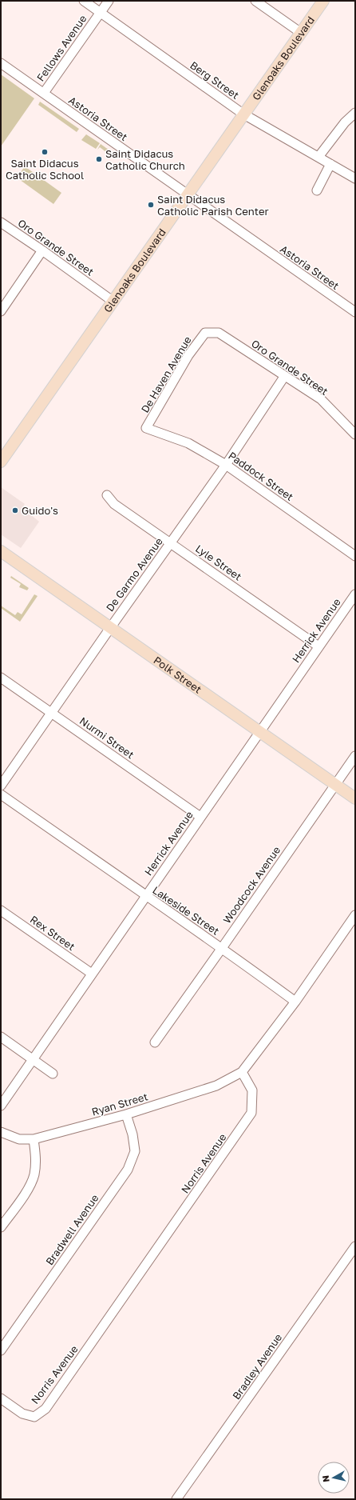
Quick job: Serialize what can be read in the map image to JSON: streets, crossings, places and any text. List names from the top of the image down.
{
  "streets": {
    "main road": ["Glenoaks Boulevard", "Polk Street"],
    "street": [
      "Fellows Avenue",
      "Berg Street",
      "Astoria Street",
      "Oro Grande Street",
      "De Haven Avenue",
      "Paddock Street",
      "Lyle Street",
      "De Garmo Avenue",
      "Herrick Avenue",
      "Nurmi Street",
      "Woodcock Avenue",
      "Lakeside Street",
      "Rex Street",
      "Ryan Street",
      "Norris Avenue",
      "Bradwell Avenue",
      "Bradley Avenue"
    ]
  },
  "crossings": [
    ["Fellows Avenue", "Berg Street"],
    ["Fellows Avenue", "Astoria Street"],
    ["Glenoaks Boulevard", "Berg Street"],
    ["Glenoaks Boulevard", "Astoria Street"],
    ["Glenoaks Boulevard", "Oro Grande Street"],
    ["Oro Grande Street", "De Haven Avenue"],
    ["Oro Grande Street", "De Garmo Avenue"],
    ["De Haven Avenue", "Paddock Street"],
    ["Paddock Street", "De Garmo Avenue"],
    ["Lyle Street", "De Garmo Avenue"],
    ["Lyle Street", "Herrick Avenue"],
    ["De Garmo Avenue", "Polk Street"],
    ["De Garmo Avenue", "Nurmi Street"],
    ["Herrick Avenue", "Polk Street"],
    ["Herrick Avenue", "Nurmi Street"],
    ["Herrick Avenue", "Lakeside Street"],
    ["Herrick Avenue", "Rex Street"],
    ["Polk Street", "Woodcock Avenue"],
    ["Woodcock Avenue", "Lakeside Street"],
    ["Ryan Street", "Norris Avenue"],
    ["Ryan Street", "Bradwell Avenue"]
  ],
  "places": [
    "Saint Didacus Catholic School",
    "Saint Didacus Catholic Church",
    "Saint Didacus Catholic Parish Center",
    "Guido's"
  ],
  "north": "left"
}
